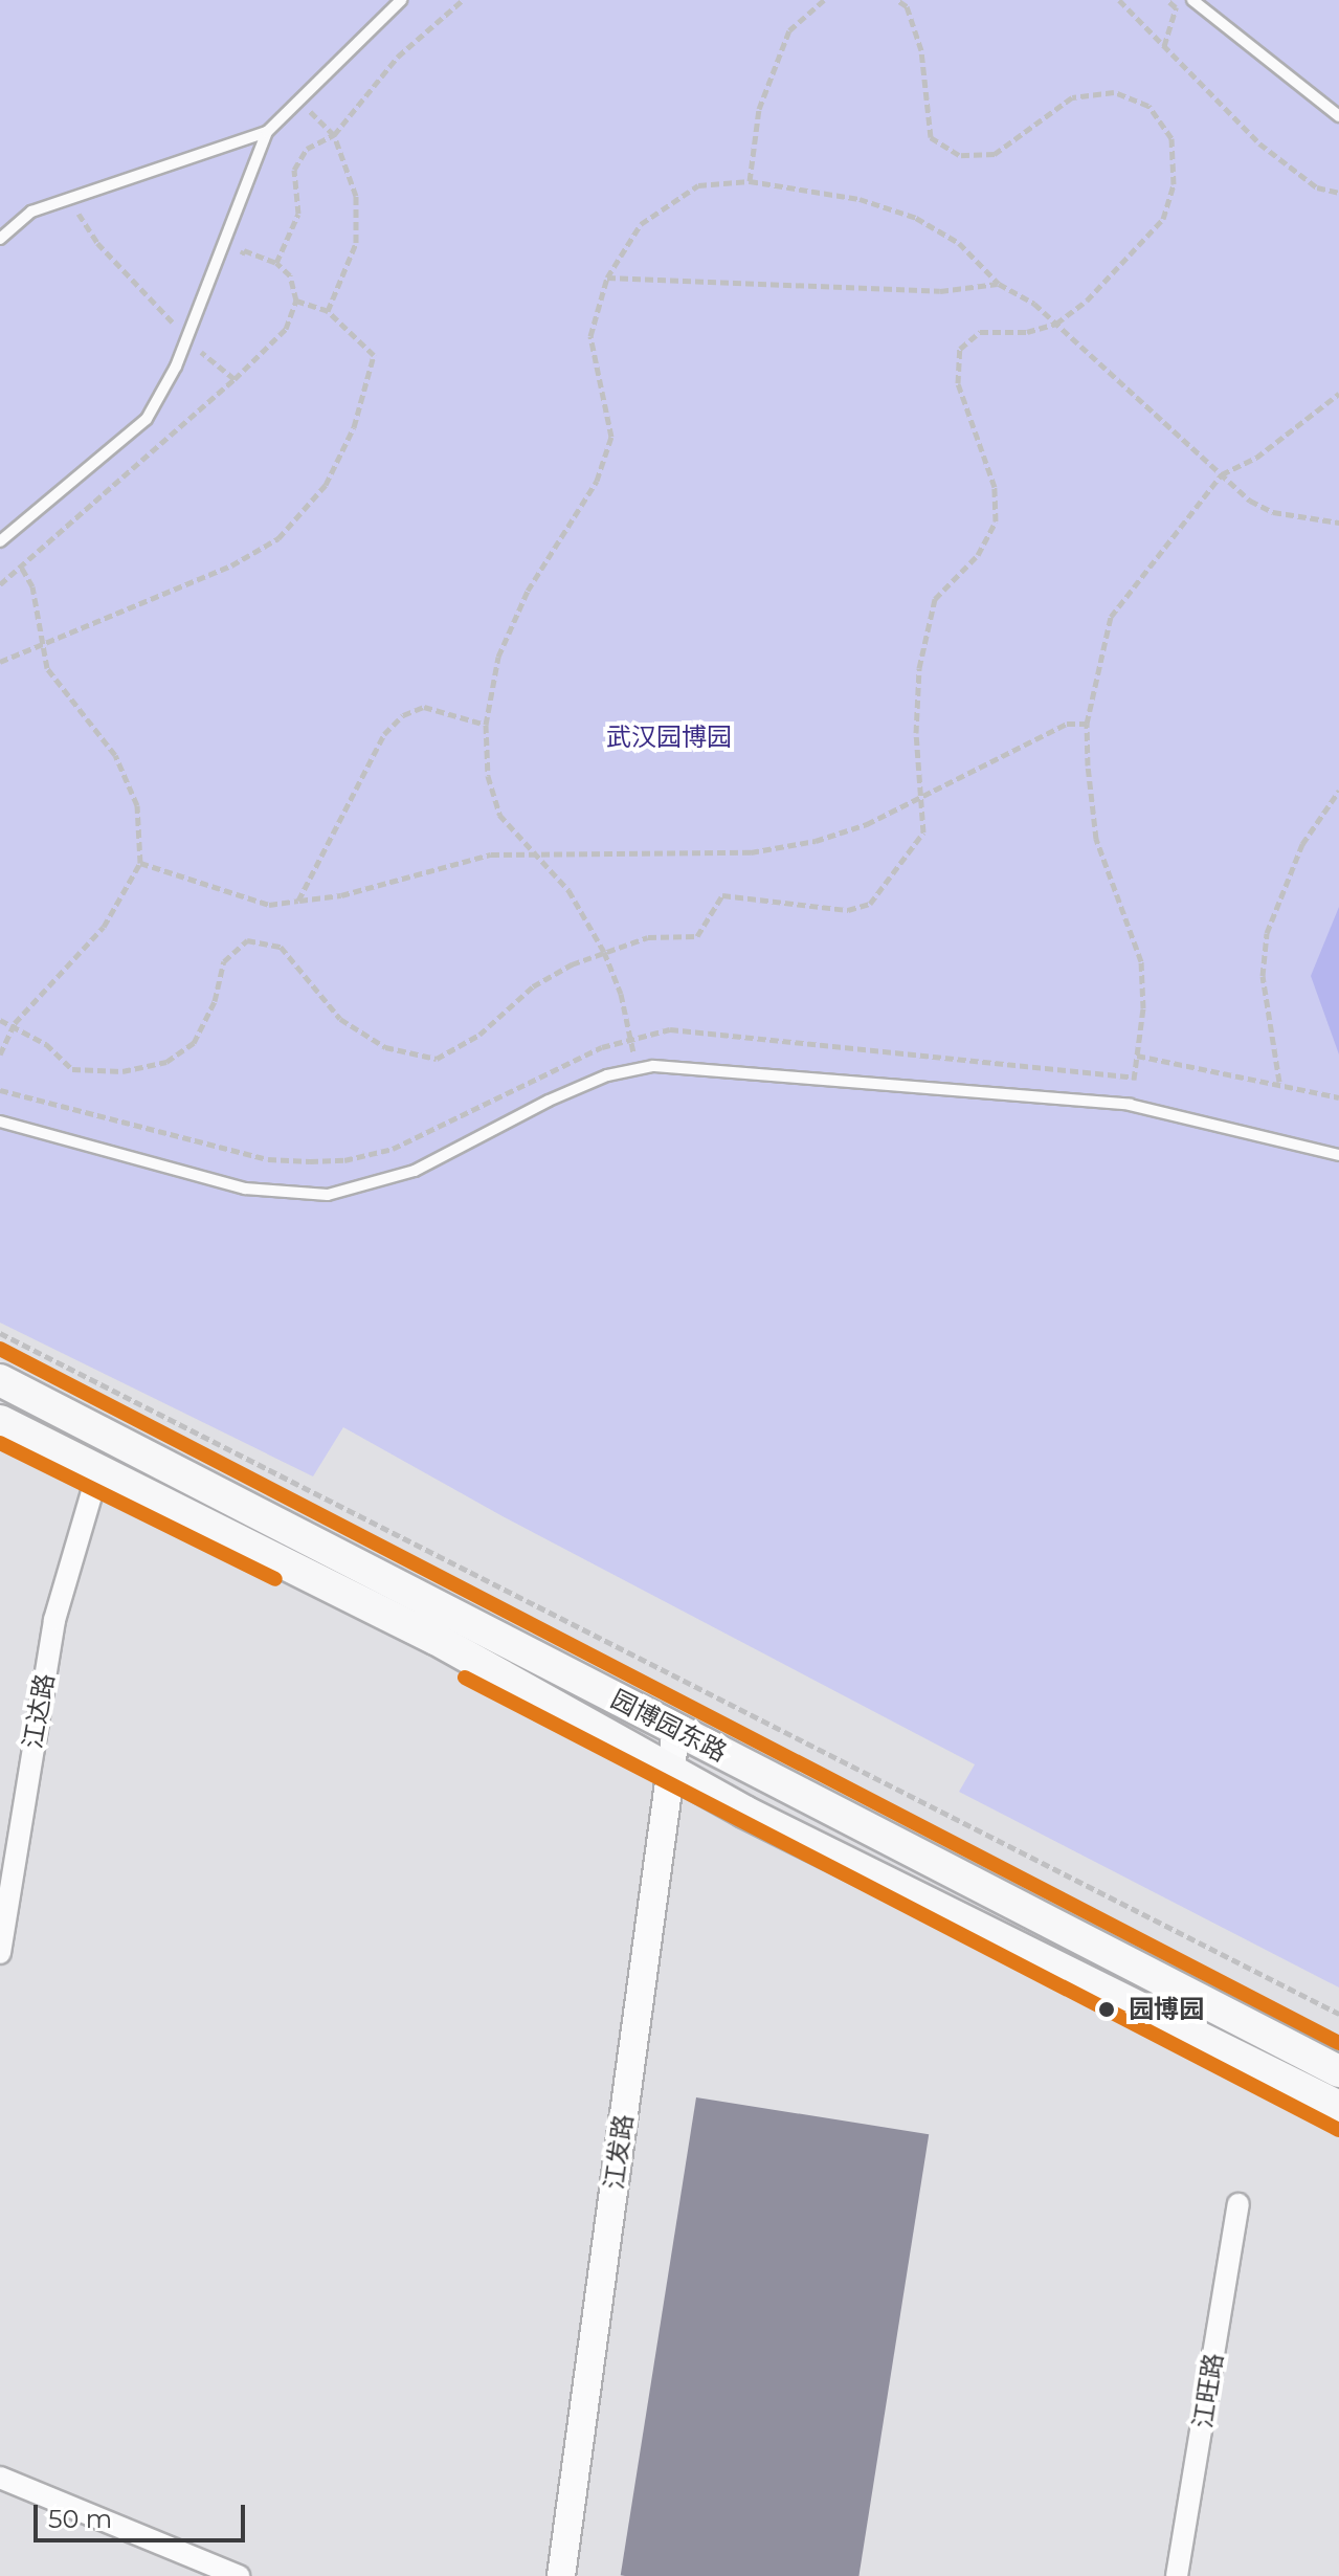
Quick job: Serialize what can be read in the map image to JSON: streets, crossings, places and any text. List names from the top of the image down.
{
  "streets": {
    "main road": ["园博园东路"],
    "street": ["江达路", "江发路", "江旺路"]
  },
  "crossings": [
    ["江达路", "园博园东路"],
    ["园博园东路", "江发路"]
  ],
  "parks": ["武汉园博园"],
  "places": ["园博园"],
  "scale_bar": "50 m"
}
